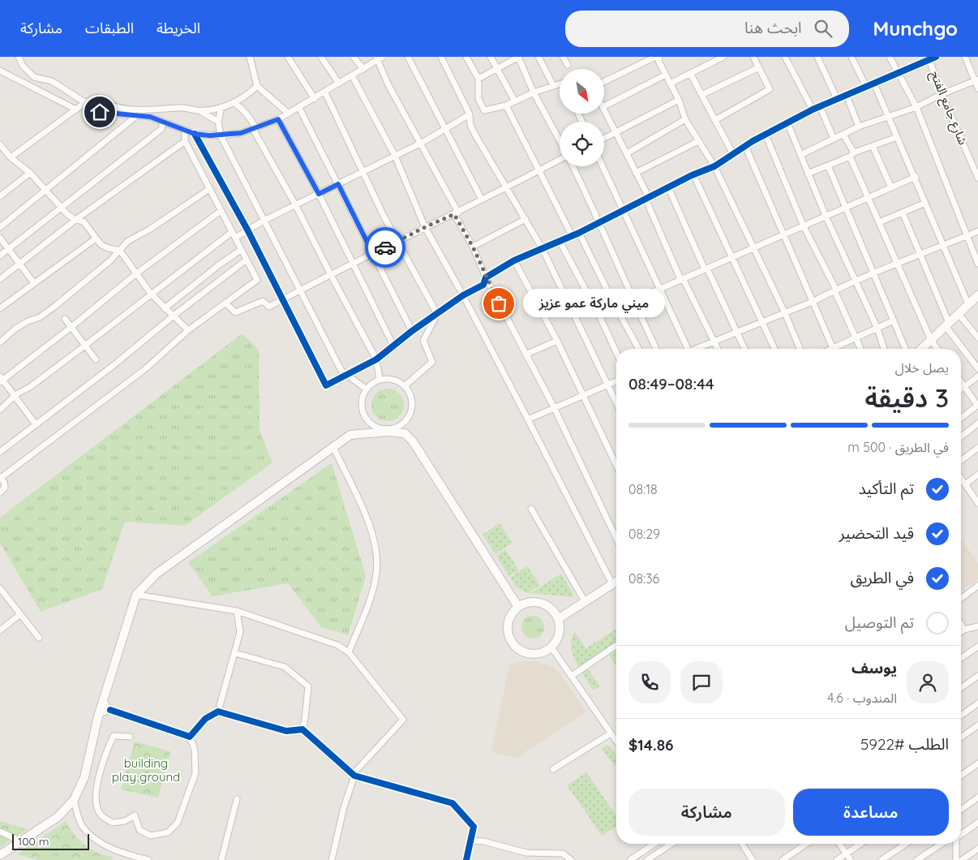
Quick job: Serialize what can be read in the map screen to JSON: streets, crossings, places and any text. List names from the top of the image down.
{
  "streets": {
    "street": ["شارع جامع الفتح"]
  },
  "parks": ["building play ground"],
  "places": ["ميني ماركة عمو عزيز"],
  "scale_bar": "100 m",
  "north": "bottom right",
  "page": {
    "header": "Munchgo",
    "search": "ابحث هنا",
    "nav": ["الخريطة", "الطبقات", "مشاركة"],
    "bubble": "ميني ماركة عمو عزيز",
    "heading": ["3 دقيقة", "يصل خلال", "08:44–08:49"],
    "panel": [
      "يوسف",
      "المندوب · 4.6",
      "الطلب #5922",
      "$14.86"
    ],
    "bar": "في الطريق · 500 m",
    "list": [
      ["تم التأكيد", "08:18"],
      ["قيد التحضير", "08:29"],
      ["في الطريق", "08:36"],
      "تم التوصيل"
    ],
    "buttons": ["مساعدة", "مشاركة"],
    "scale": "100 m"
  }
}
